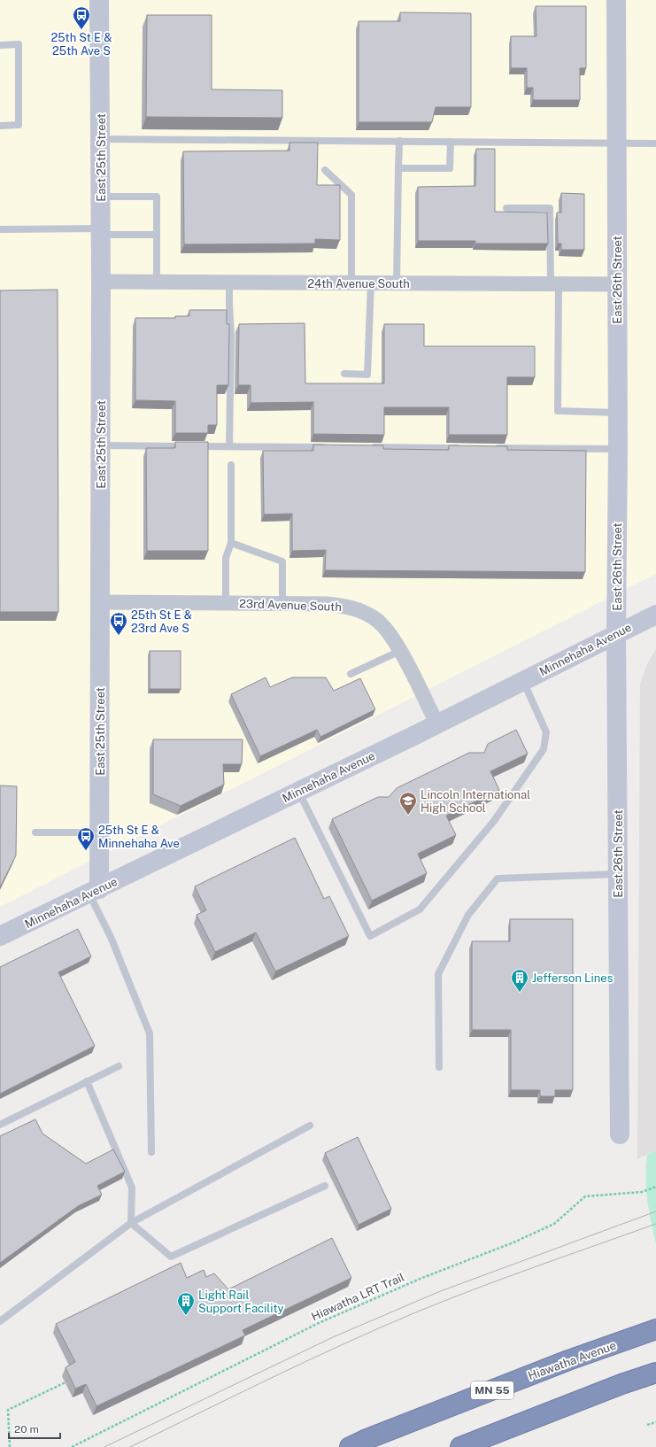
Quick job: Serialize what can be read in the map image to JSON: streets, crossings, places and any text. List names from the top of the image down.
{
  "streets": {
    "highway": ["Hiawatha Avenue", "MN 55"],
    "street": [
      "East 25th Street",
      "East 26th Street",
      "24th Avenue South",
      "23rd Avenue South",
      "Minnehaha Avenue"
    ],
    "path": ["Hiawatha LRT Trail"]
  },
  "crossings": [
    ["East 25th Street", "24th Avenue South"],
    ["East 25th Street", "23rd Avenue South"],
    ["East 25th Street", "Minnehaha Avenue"],
    ["East 26th Street", "24th Avenue South"],
    ["East 26th Street", "Minnehaha Avenue"],
    ["23rd Avenue South", "Minnehaha Avenue"]
  ],
  "places": {
    "bus stop": ["25th St E & 25th Ave S", "25th St E & 23rd Ave S", "25th St E & Minnehaha Ave"],
    "school or university": ["Lincoln International High School"],
    "building": ["Jefferson Lines", "Light Rail Support Facility"]
  },
  "scale_bar": "20 m"
}
